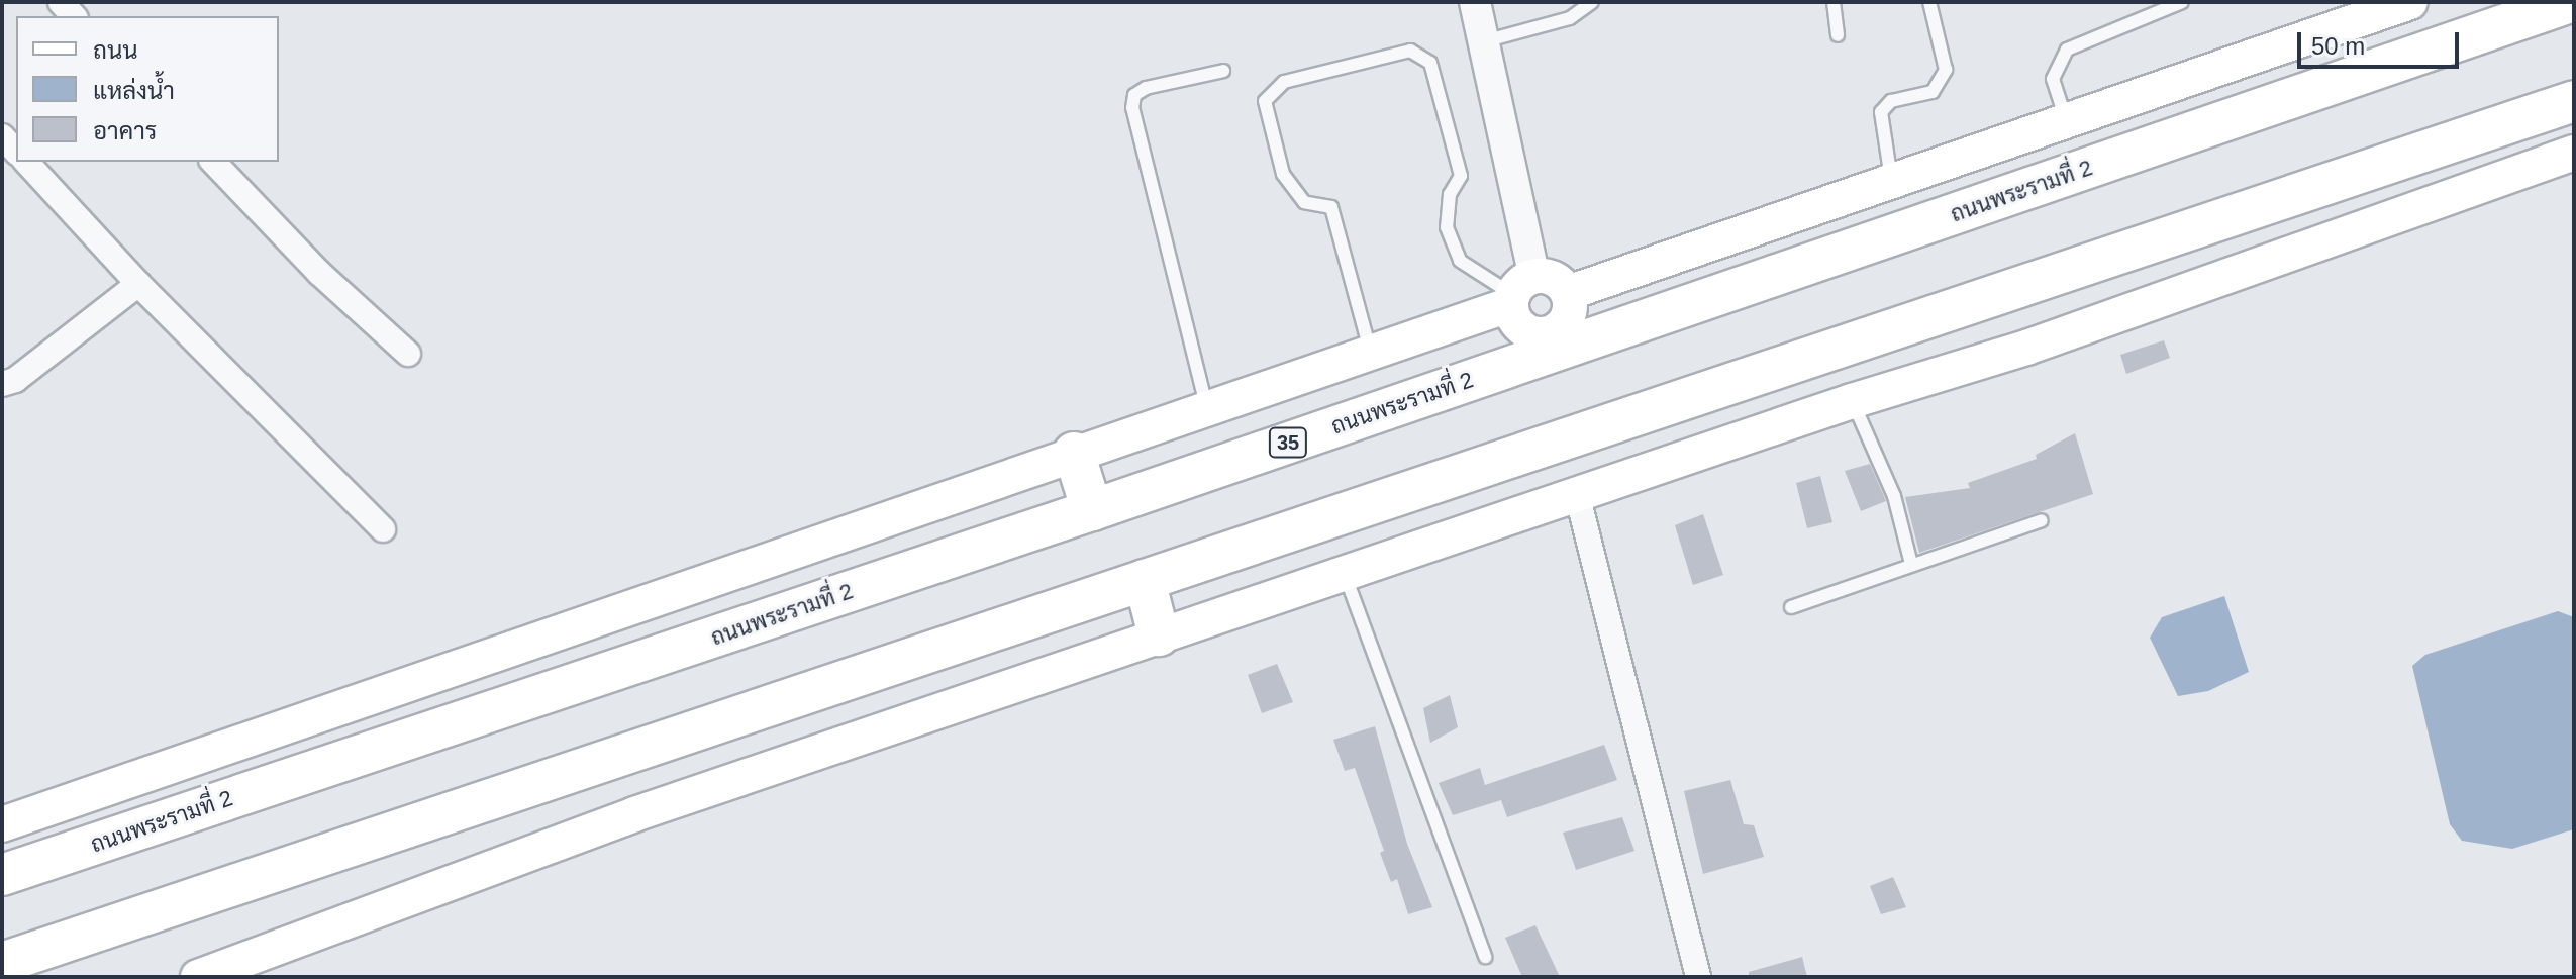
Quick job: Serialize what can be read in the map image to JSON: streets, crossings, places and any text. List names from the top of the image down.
{
  "streets": {
    "highway": ["ถนนพระรามที่ 2", "35"]
  },
  "crossings": [
    ["ถนนพระรามที่ 2", "35"]
  ],
  "legend": ["ถนน", "แหล่งน้ำ", "อาคาร"],
  "scale_bar": "50 m"
}
